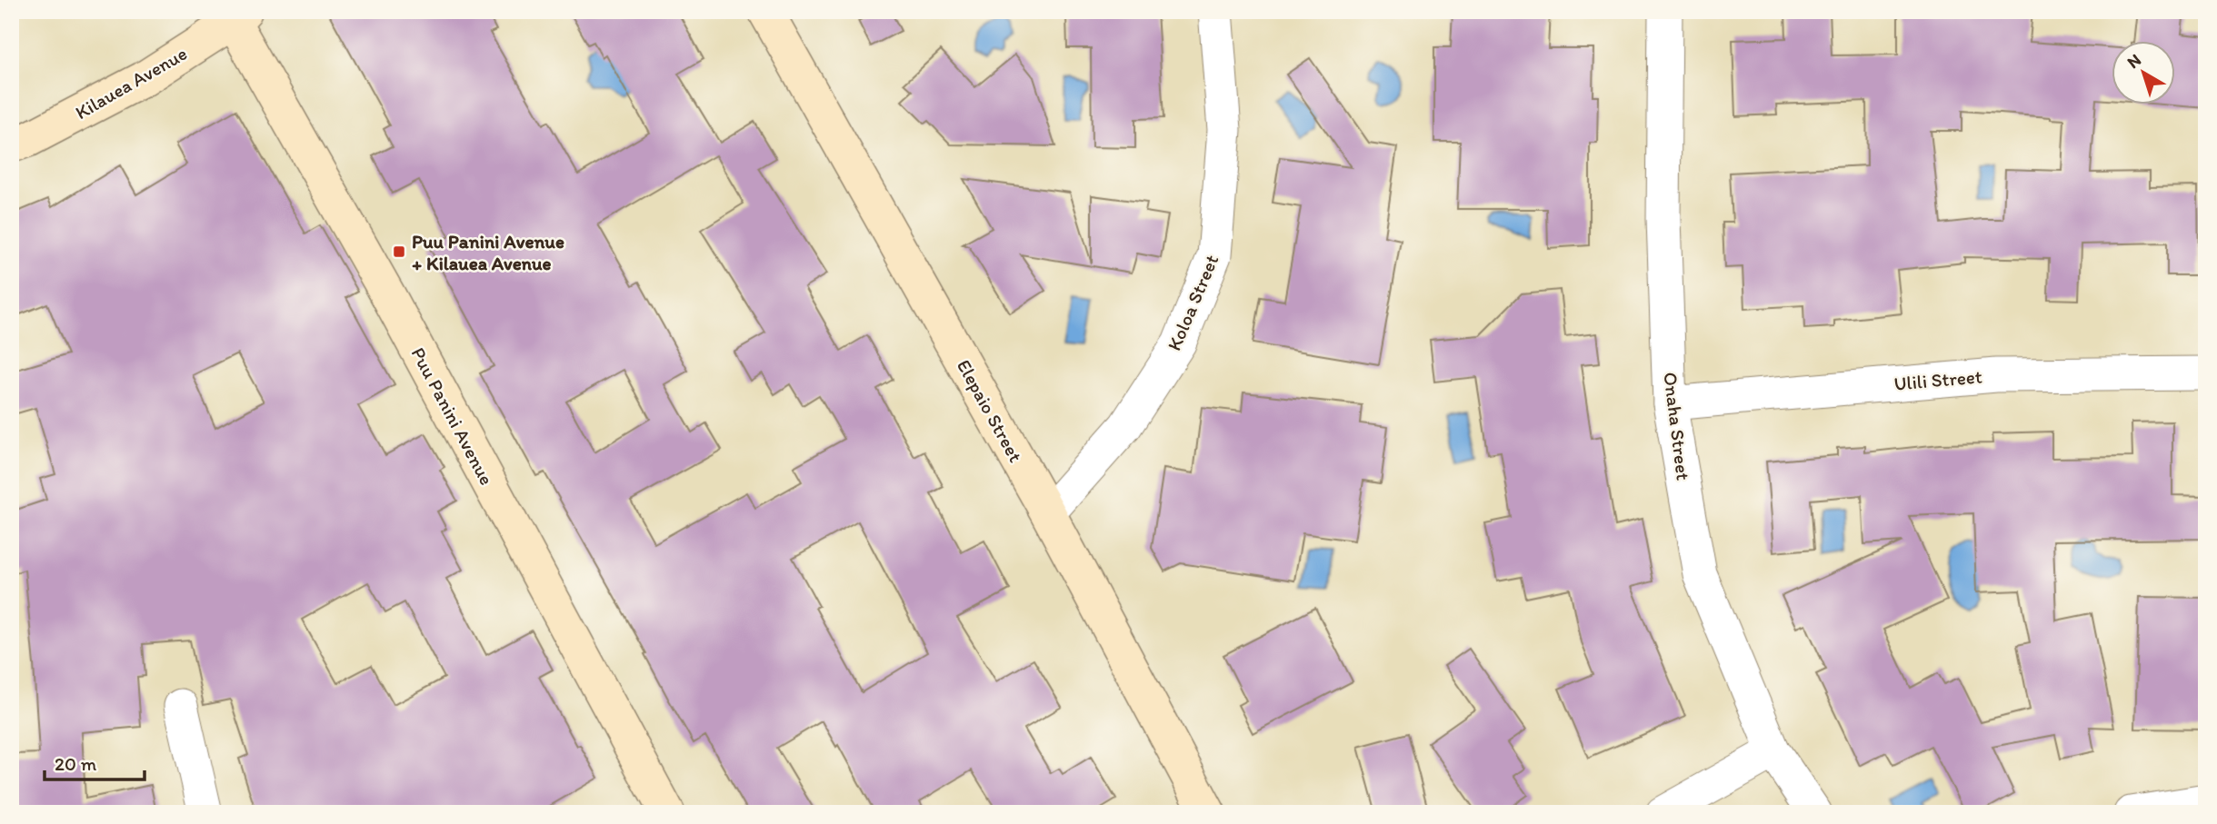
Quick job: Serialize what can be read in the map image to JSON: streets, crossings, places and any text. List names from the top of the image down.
{
  "streets": {
    "street": [
      "Kilauea Avenue",
      "Koloa Street",
      "Ulili Street",
      "Elepaio Street",
      "Puu Panini Avenue",
      "Onaha Street"
    ]
  },
  "crossings": [
    ["Kilauea Avenue", "Puu Panini Avenue"],
    ["Koloa Street", "Elepaio Street"],
    ["Ulili Street", "Onaha Street"]
  ],
  "places": {
    "transit": ["Puu Panini Avenue + Kilauea Avenue"]
  },
  "scale_bar": "20 m",
  "north": "top left"
}
